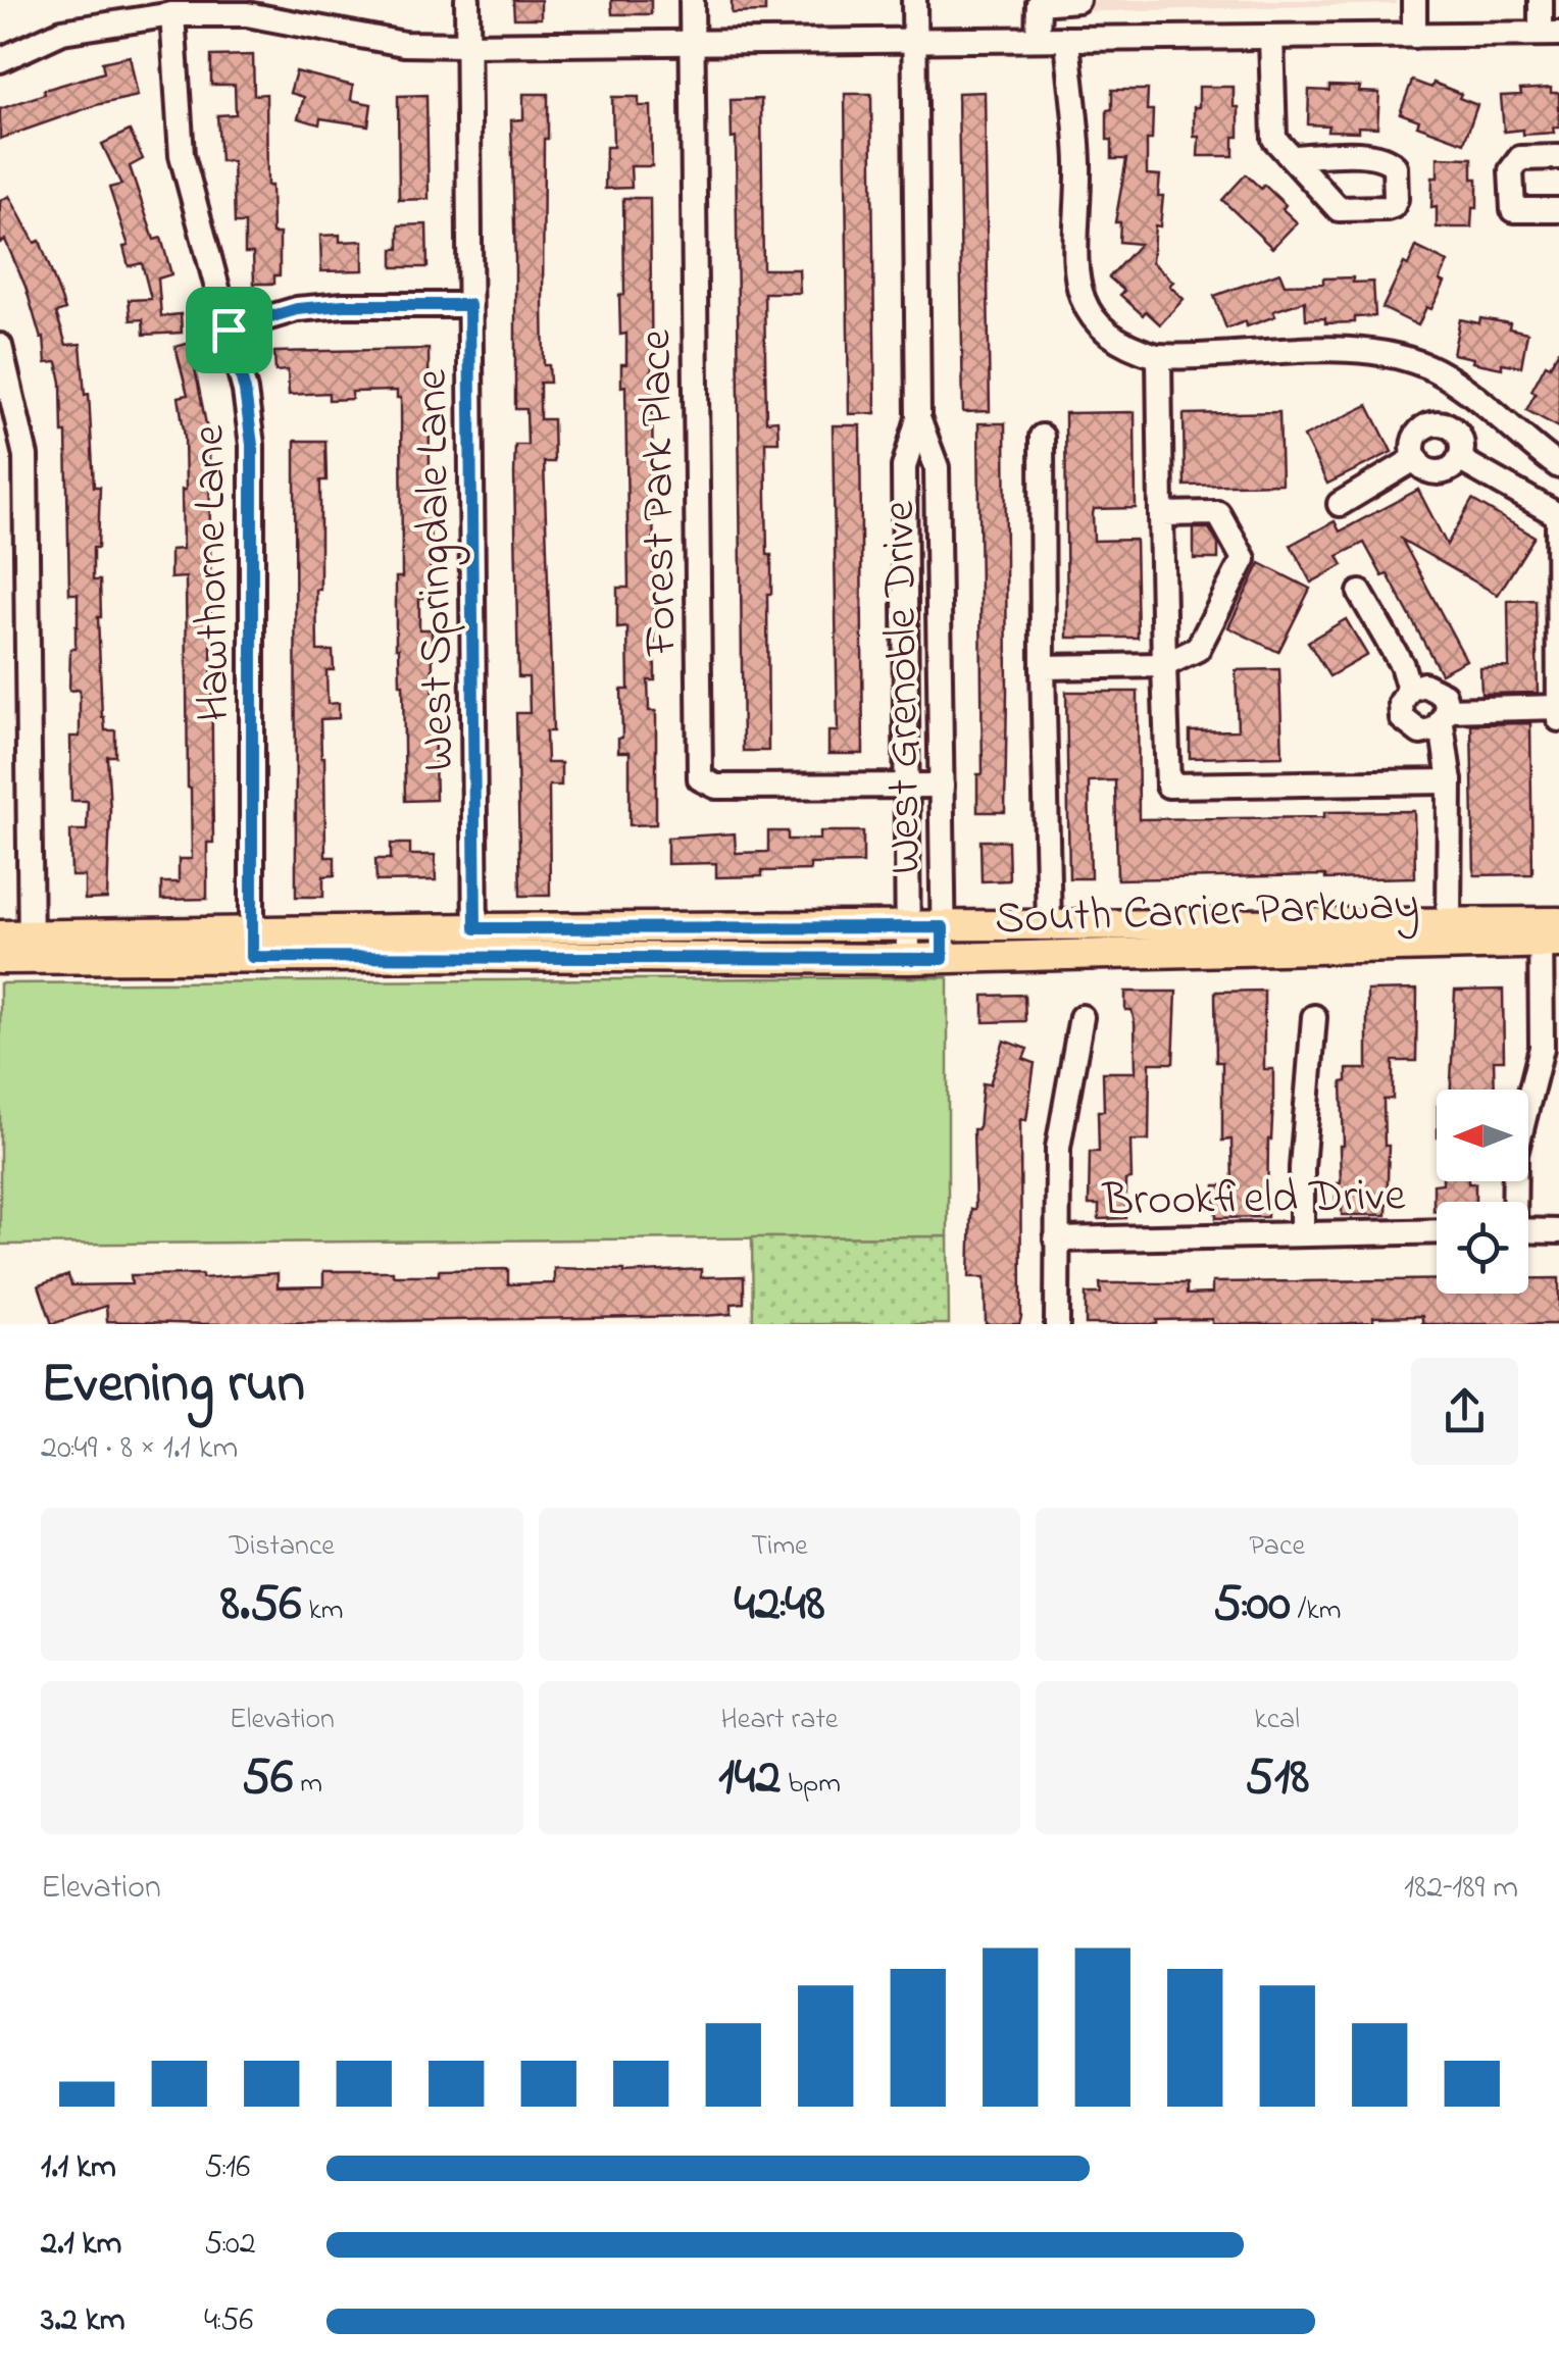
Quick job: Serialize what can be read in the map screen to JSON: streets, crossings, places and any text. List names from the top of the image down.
{
  "streets": {
    "main road": ["South Carrier Parkway"],
    "street": [
      "Forest Park Place",
      "West Springdale Lane",
      "Hawthorne Lane",
      "West Grenoble Drive",
      "Brookfield Drive"
    ]
  },
  "crossings": [
    ["Forest Park Place", "West Grenoble Drive"],
    ["West Springdale Lane", "South Carrier Parkway"],
    ["Hawthorne Lane", "South Carrier Parkway"],
    ["West Grenoble Drive", "South Carrier Parkway"]
  ],
  "north": "left",
  "page": {
    "heading": ["Evening run", "20:49 · 8 × 1.1 km"],
    "stats": [
      ["Distance", "8.56 km"],
      ["Time", "42:48"],
      ["Pace", "5:00 /km"],
      ["Elevation", "56 m"],
      ["Heart rate", "142 bpm"],
      ["kcal", "518"]
    ],
    "chart": ["Elevation", "182–189 m"],
    "list": [
      {
        "name": "1.1 km",
        "note": "5:16"
      },
      {
        "name": "2.1 km",
        "note": "5:02"
      },
      {
        "name": "3.2 km",
        "note": "4:56"
      }
    ]
  }
}
